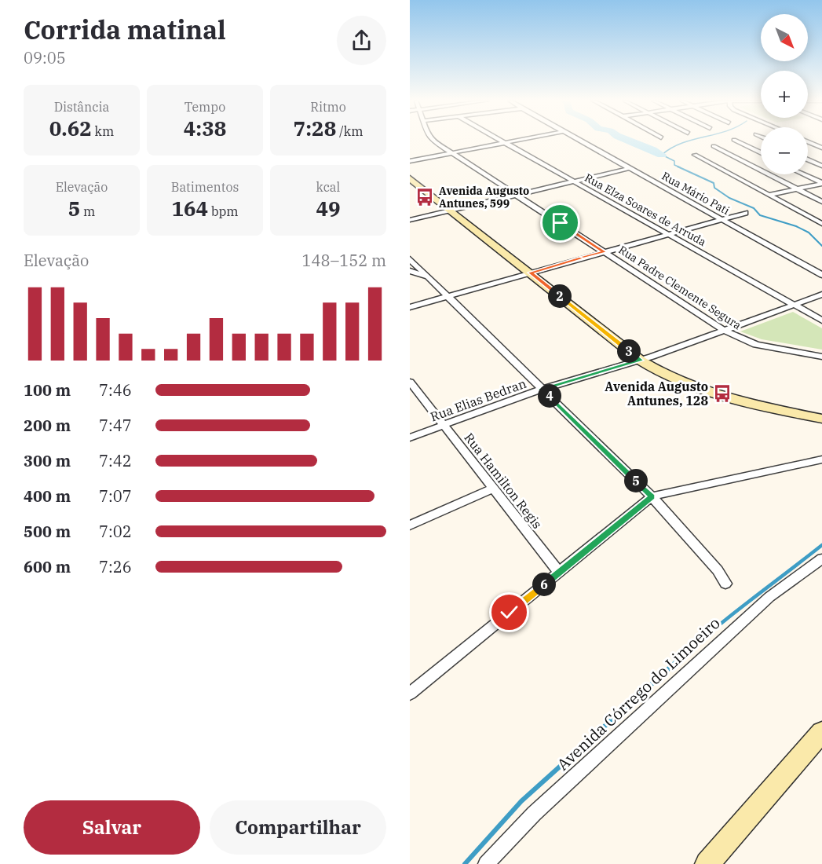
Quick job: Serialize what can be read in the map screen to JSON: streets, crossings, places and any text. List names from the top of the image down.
{
  "streets": {
    "street": [
      "Rua Mário Pati",
      "Rua Elza Soares de Arruda",
      "Rua Padre Clemente Segura",
      "Rua Elias Bedran",
      "Rua Hamilton Regis",
      "Avenida Córrego do Limoeiro"
    ]
  },
  "crossings": [
    ["Rua Elza Soares de Arruda", "Rua Elias Bedran"],
    ["Rua Padre Clemente Segura", "Rua Elias Bedran"],
    ["Rua Elias Bedran", "Rua Hamilton Regis"]
  ],
  "places": {
    "bus stop": ["Avenida Augusto Antunes, 599", "Avenida Augusto Antunes, 128"]
  },
  "north": "bottom right",
  "page": {
    "heading": ["Corrida matinal", "09:05"],
    "map_buttons": ["+", "−"],
    "stats": [
      ["Distância", "0.62 km"],
      ["Tempo", "4:38"],
      ["Ritmo", "7:28 /km"],
      ["Elevação", "5 m"],
      ["Batimentos", "164 bpm"],
      ["kcal", "49"]
    ],
    "chart": ["Elevação", "148–152 m"],
    "pins": [
      "2",
      "3",
      "4",
      "5",
      "6"
    ],
    "list": [
      {
        "name": "100 m",
        "note": "7:46"
      },
      {
        "name": "200 m",
        "note": "7:47"
      },
      {
        "name": "300 m",
        "note": "7:42"
      },
      {
        "name": "400 m",
        "note": "7:07"
      },
      {
        "name": "500 m",
        "note": "7:02"
      },
      {
        "name": "600 m",
        "note": "7:26"
      }
    ],
    "buttons": ["Salvar", "Compartilhar"]
  }
}
